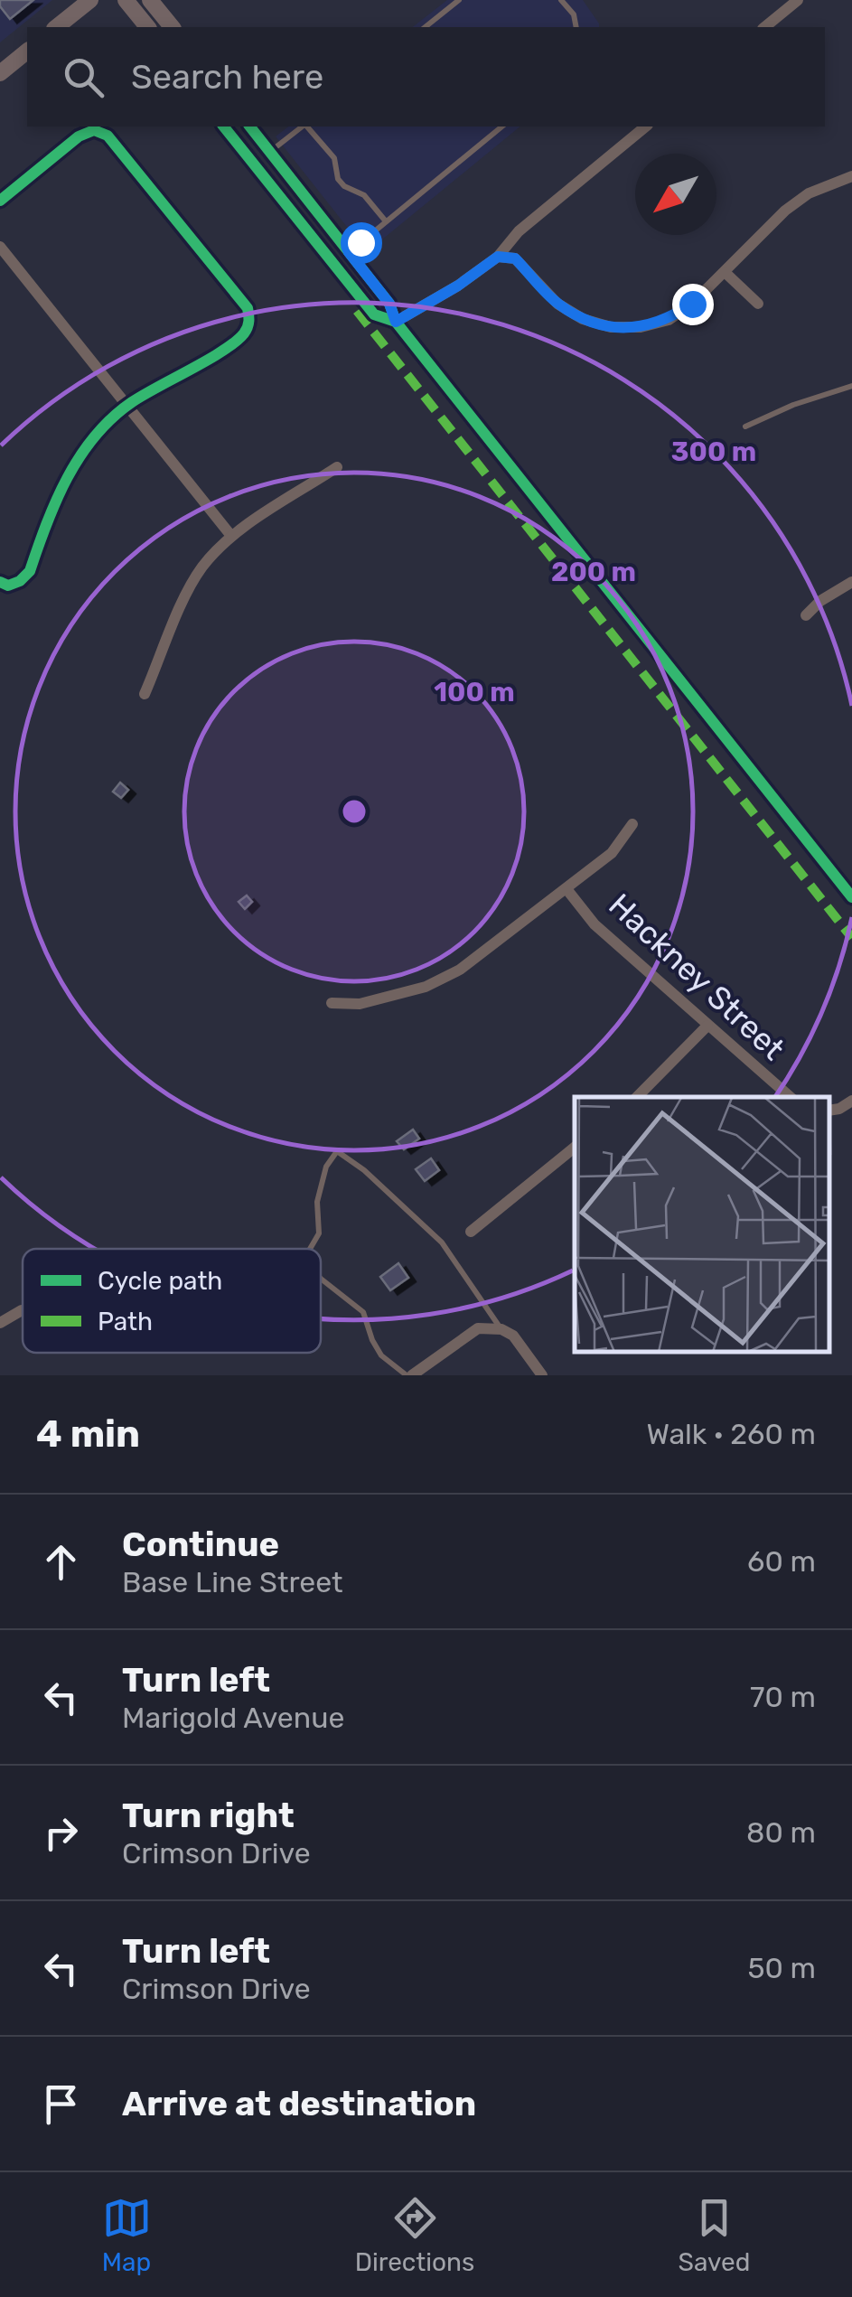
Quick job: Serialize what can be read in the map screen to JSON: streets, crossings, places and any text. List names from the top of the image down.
{
  "streets": {
    "street": ["Hackney Street"]
  },
  "legend": ["Cycle path", "Path"],
  "north": "bottom left",
  "page": {
    "search": "Search here",
    "heading": ["4 min", "Walk · 260 m"],
    "list": [
      ["Continue", "Base Line Street", "60 m"],
      ["Turn left", "Marigold Avenue", "70 m"],
      ["Turn right", "Crimson Drive", "80 m"],
      ["Turn left", "Crimson Drive", "50 m"],
      "Arrive at destination"
    ],
    "nav": ["Map", "Directions", "Saved"]
  },
  "rings": ["300 m", "200 m", "100 m"]
}
